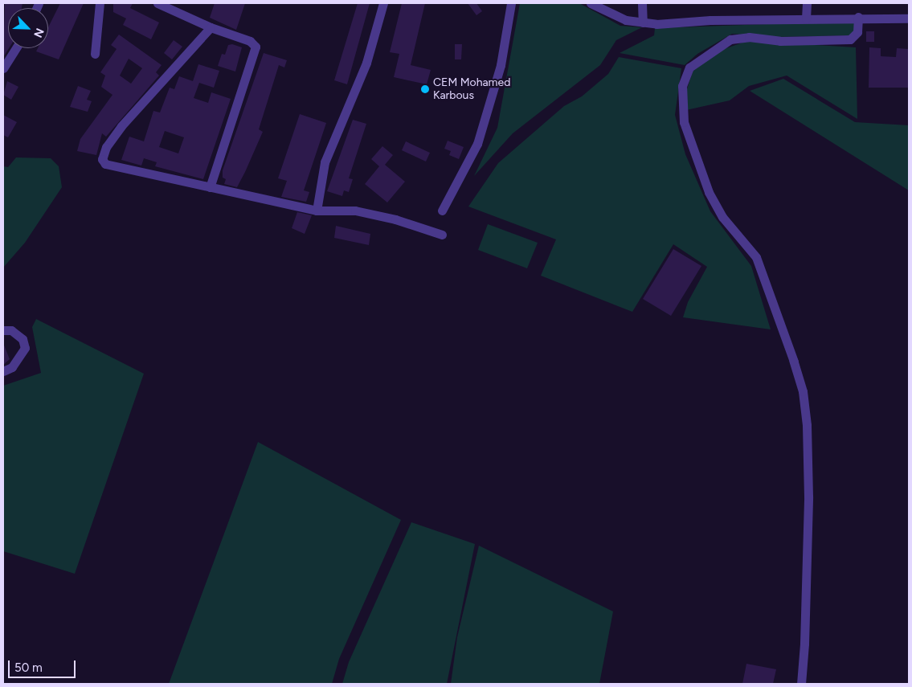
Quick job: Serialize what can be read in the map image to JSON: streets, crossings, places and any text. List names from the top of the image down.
{
  "places": ["CEM Mohamed Karbous"],
  "scale_bar": "50 m",
  "north": "bottom right"
}
